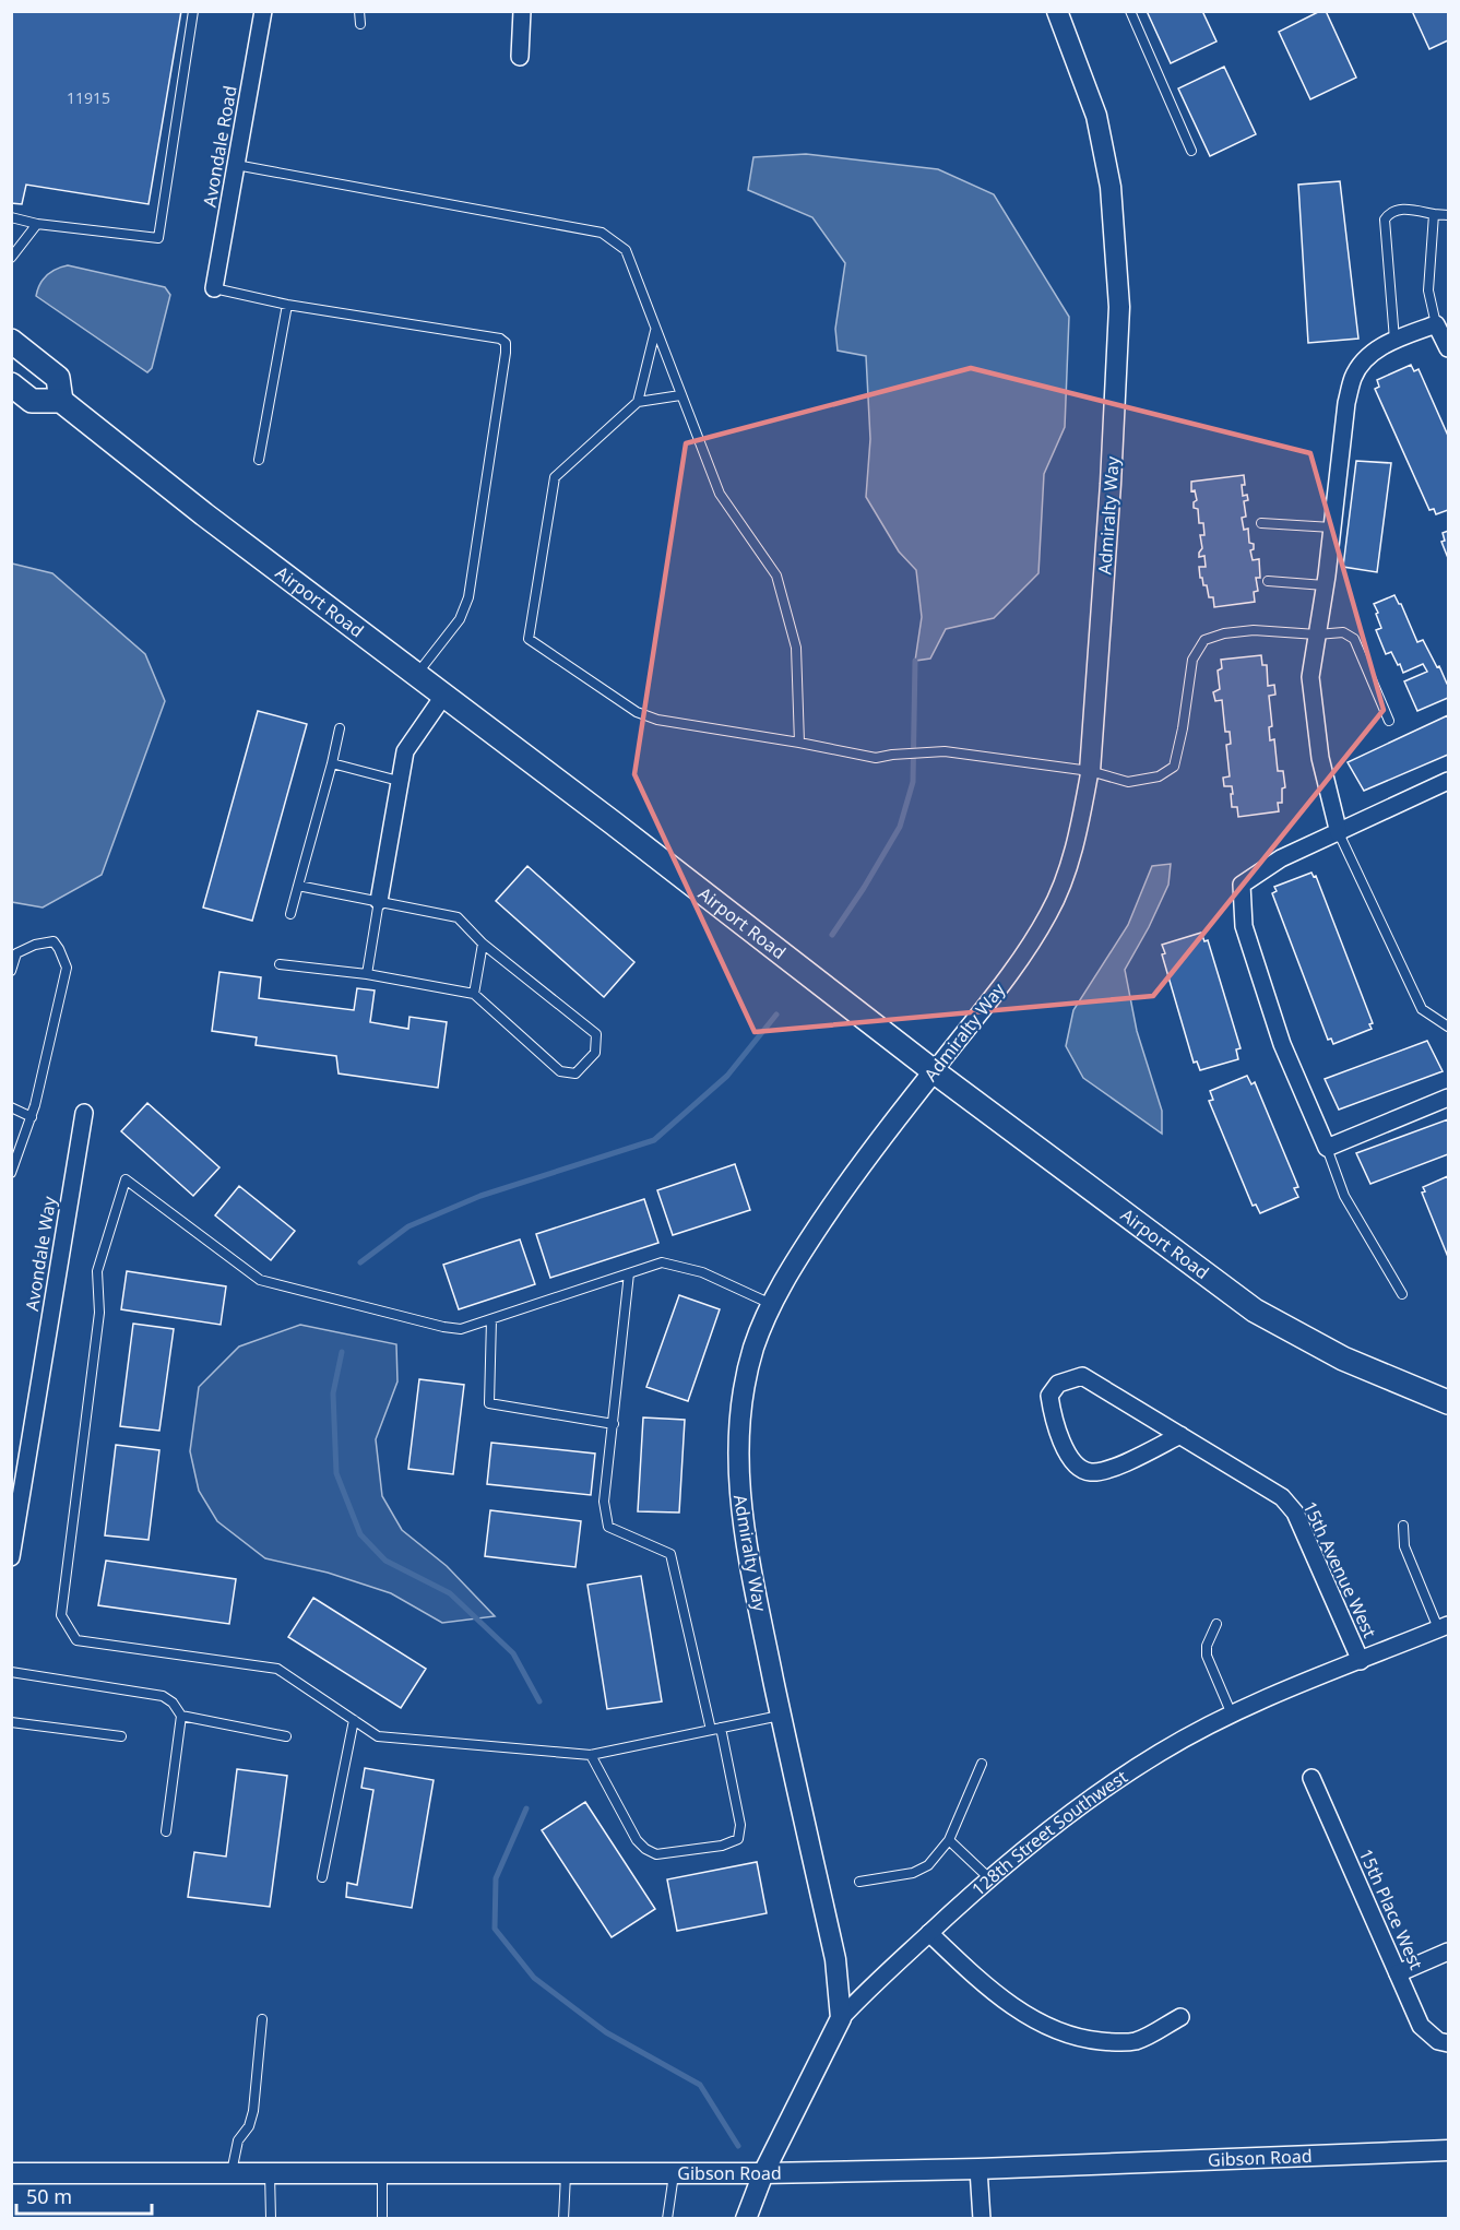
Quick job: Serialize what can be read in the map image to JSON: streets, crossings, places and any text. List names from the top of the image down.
{
  "streets": {
    "main road": ["Airport Road"],
    "street": [
      "Avondale Road",
      "Admiralty Way",
      "Avondale Way",
      "15th Avenue West",
      "128th Street Southwest",
      "15th Place West",
      "Gibson Road"
    ]
  },
  "crossings": [
    ["Admiralty Way", "Airport Road"],
    ["Admiralty Way", "128th Street Southwest"],
    ["15th Avenue West", "128th Street Southwest"],
    ["128th Street Southwest", "Gibson Road"]
  ],
  "house_numbers": ["11915"],
  "scale_bar": "50 m"
}
